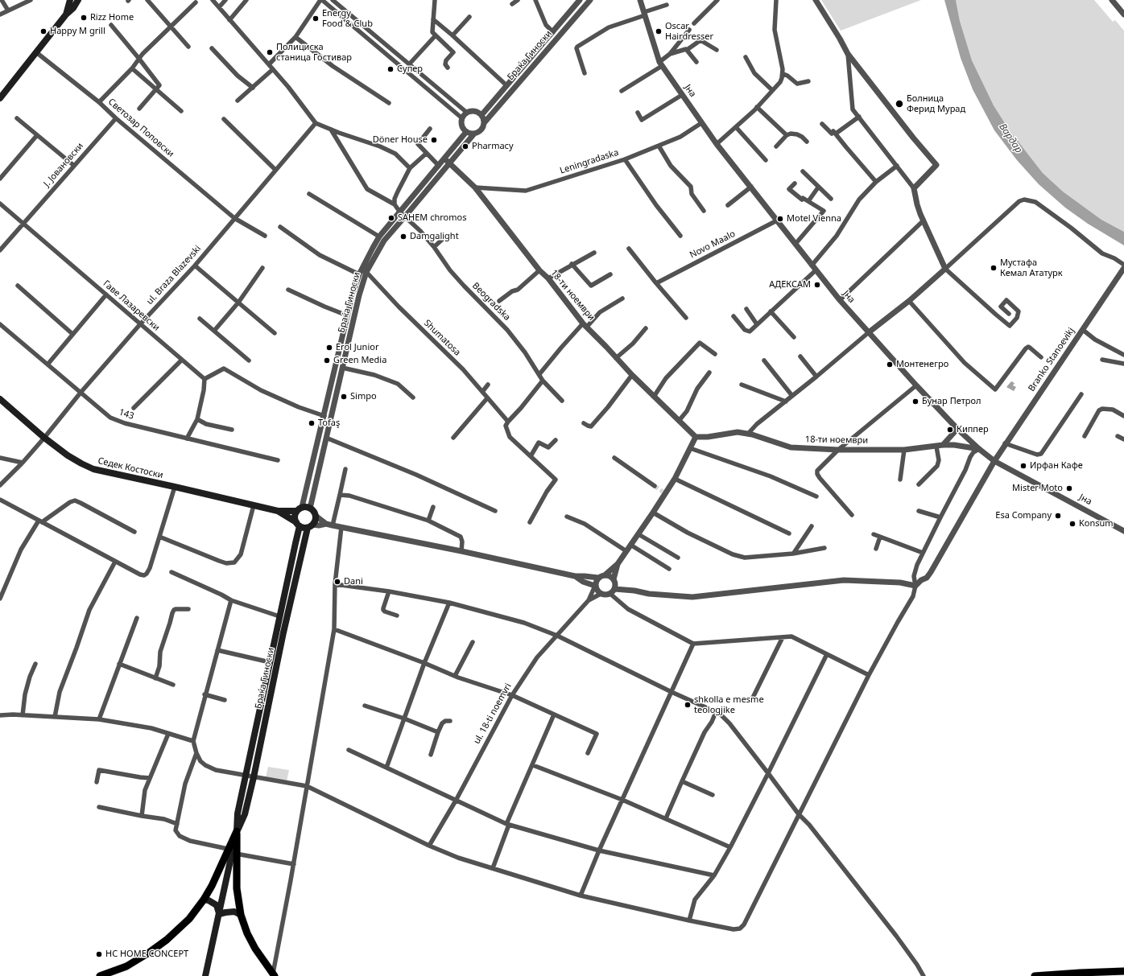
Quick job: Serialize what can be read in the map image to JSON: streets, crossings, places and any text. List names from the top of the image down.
{
  "streets": {
    "main road": ["Браќа Гиноски", "Седек Костоски"],
    "street": [
      "Јна",
      "Светозар Поповски",
      "Leningradaska",
      "Ј. Јовановски",
      "Novo Maalo",
      "ul. Braza Blazevski",
      "18-ти ноември",
      "Beogradska",
      "Гаве Лазаревски",
      "Shumatosa",
      "Branko Stanoevikj",
      "143",
      "ul. 18-ti noemvri"
    ]
  },
  "crossings": [
    ["Браќа Гиноски", "18-ти ноември"],
    ["Браќа Гиноски", "Beogradska"],
    ["Браќа Гиноски", "Shumatosa"],
    ["Јна", "Leningradaska"],
    ["Јна", "Novo Maalo"],
    ["Јна", "18-ти ноември"],
    ["Јна", "Branko Stanoevikj"],
    ["Светозар Поповски", "Ј. Јовановски"],
    ["Светозар Поповски", "ul. Braza Blazevski"],
    ["Leningradaska", "18-ти ноември"],
    ["Ј. Јовановски", "Гаве Лазаревски"],
    ["ul. Braza Blazevski", "Гаве Лазаревски"],
    ["ul. Braza Blazevski", "143"],
    ["ul. Braza Blazevski", "Седек Костоски"]
  ],
  "water": ["Вардар"],
  "places": [
    "Rizz Home",
    "Energy Food & Club",
    "Happy M grill",
    "Oscar Hairdresser",
    "Полициска станица Гостивар",
    "Супер",
    "Болница Ферид Мурад",
    "Döner House",
    "Pharmacy",
    "SAHEM chromos",
    "Motel Vienna",
    "Damgalight",
    "Мустафа Кемал Ататурк",
    "АДЕКСАМ",
    "Erol Junior",
    "Green Media",
    "Монтенегро",
    "Simpo",
    "Бунар Петрол",
    "Tofaş",
    "Киппер",
    "Ирфан Кафе",
    "Mister Moto",
    "Esa Company",
    "Konsum",
    "Dani",
    "shkolla e mesme teologjike",
    "HC HOME CONCEPT"
  ]
}
